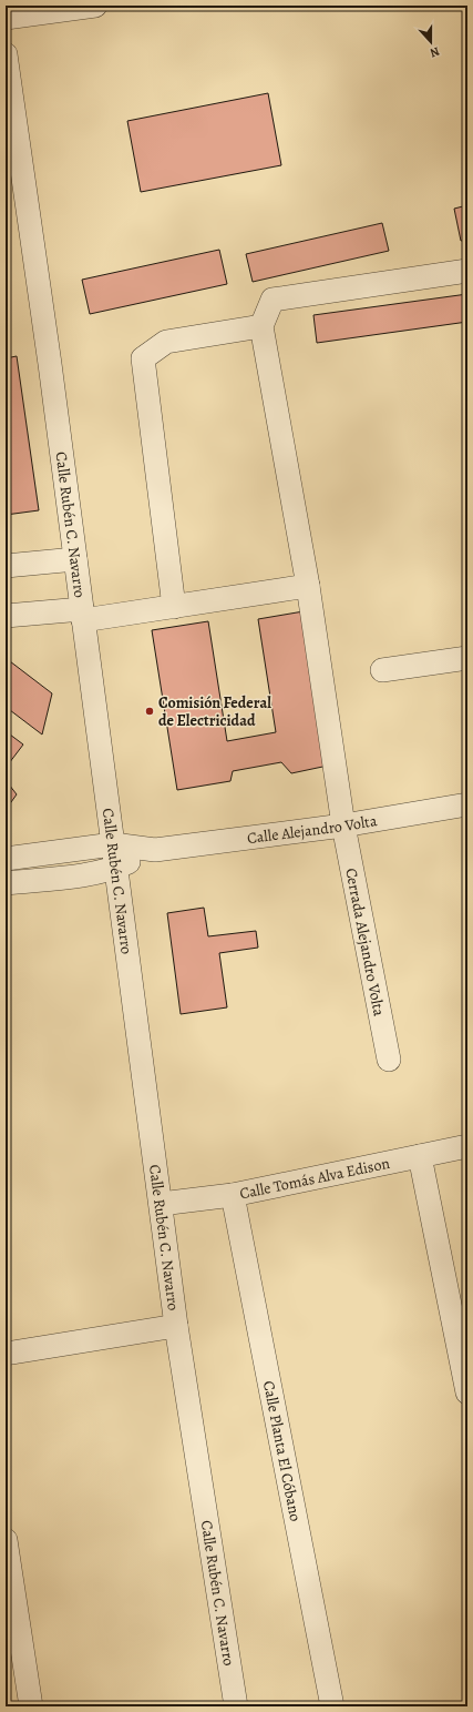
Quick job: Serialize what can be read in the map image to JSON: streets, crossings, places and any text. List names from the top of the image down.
{
  "streets": {
    "street": [
      "Calle Rubén C. Navarro",
      "Calle Alejandro Volta",
      "Cerrada Alejandro Volta",
      "Calle Tomás Alva Edison",
      "Calle Planta El Cóbano"
    ]
  },
  "crossings": [
    ["Calle Rubén C. Navarro", "Calle Alejandro Volta"],
    ["Calle Rubén C. Navarro", "Calle Tomás Alva Edison"],
    ["Calle Alejandro Volta", "Cerrada Alejandro Volta"],
    ["Calle Tomás Alva Edison", "Calle Planta El Cóbano"]
  ],
  "places": ["Comisión Federal de Electricidad"],
  "north": "bottom"
}
